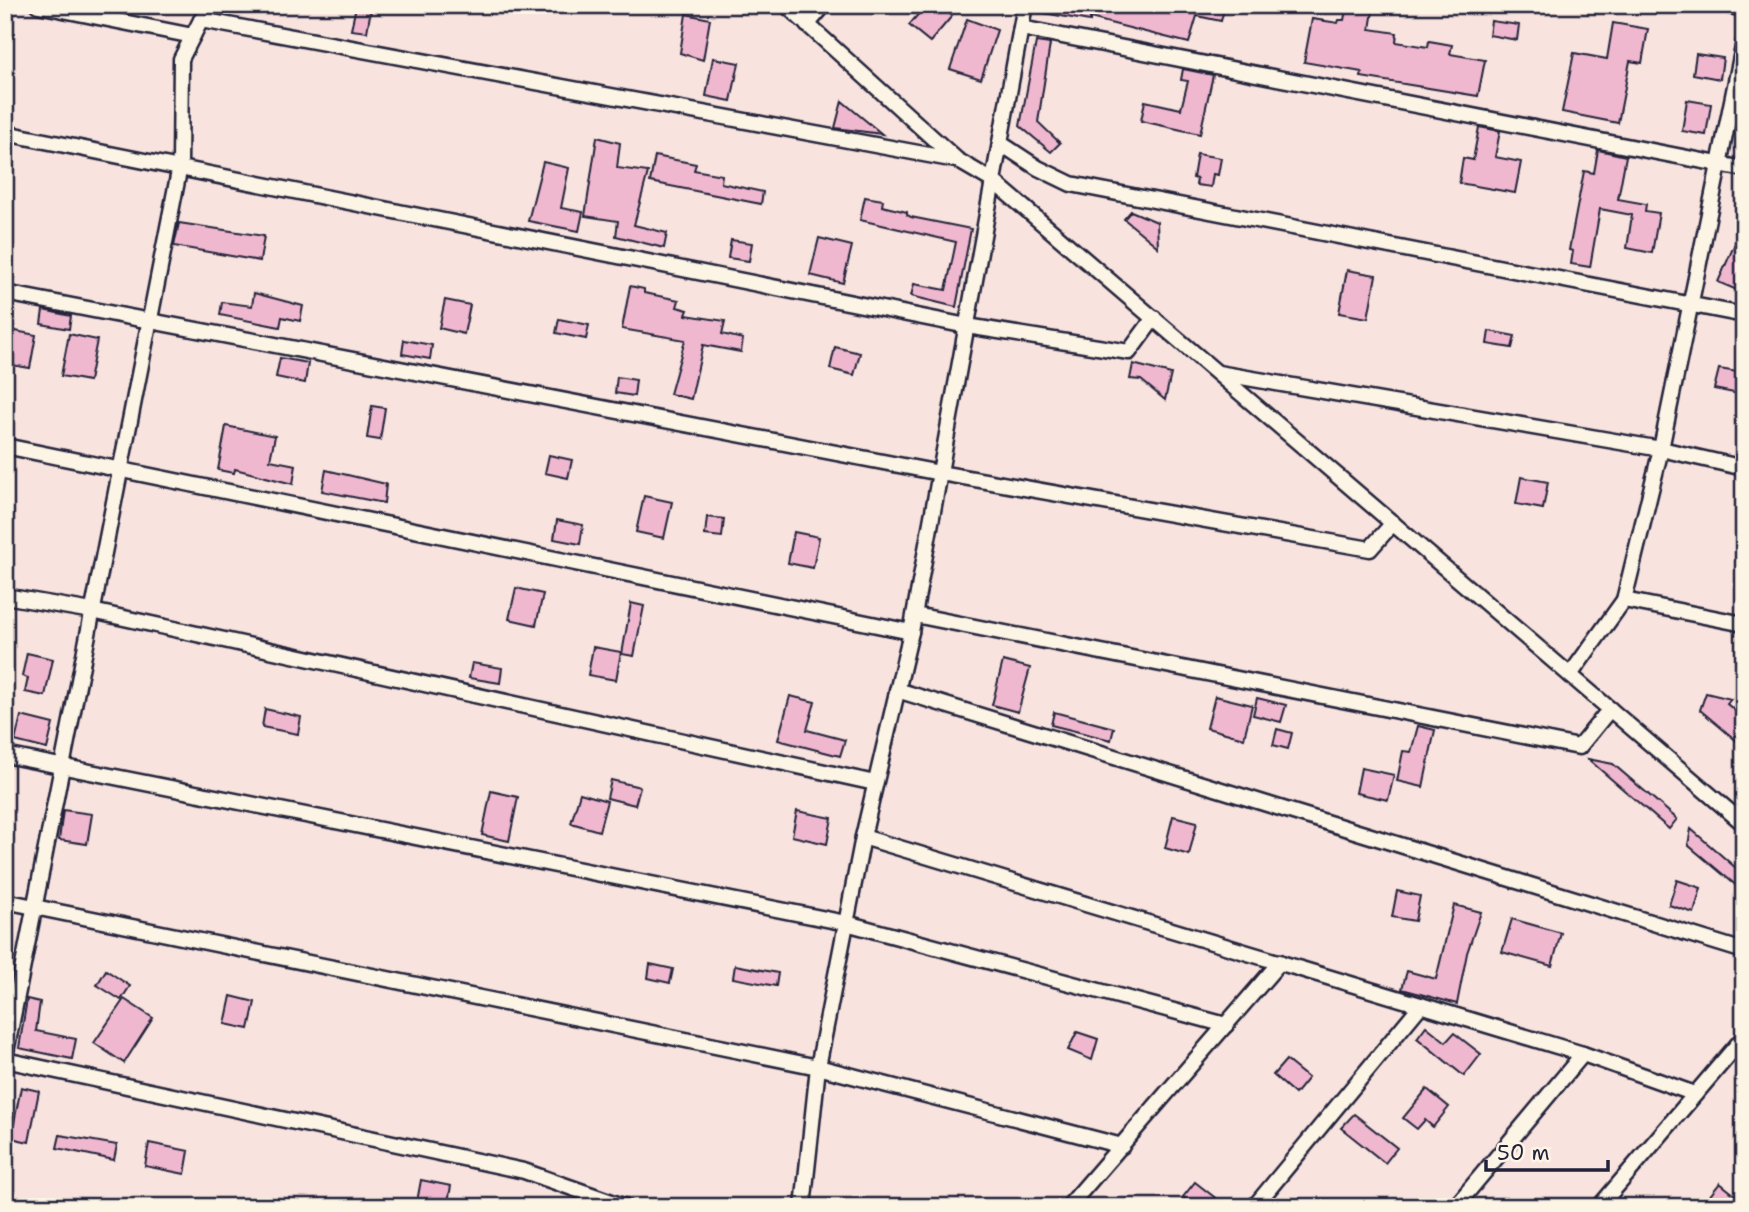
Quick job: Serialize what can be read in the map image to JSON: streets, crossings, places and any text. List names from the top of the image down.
{
  "scale_bar": "50 m"
}
